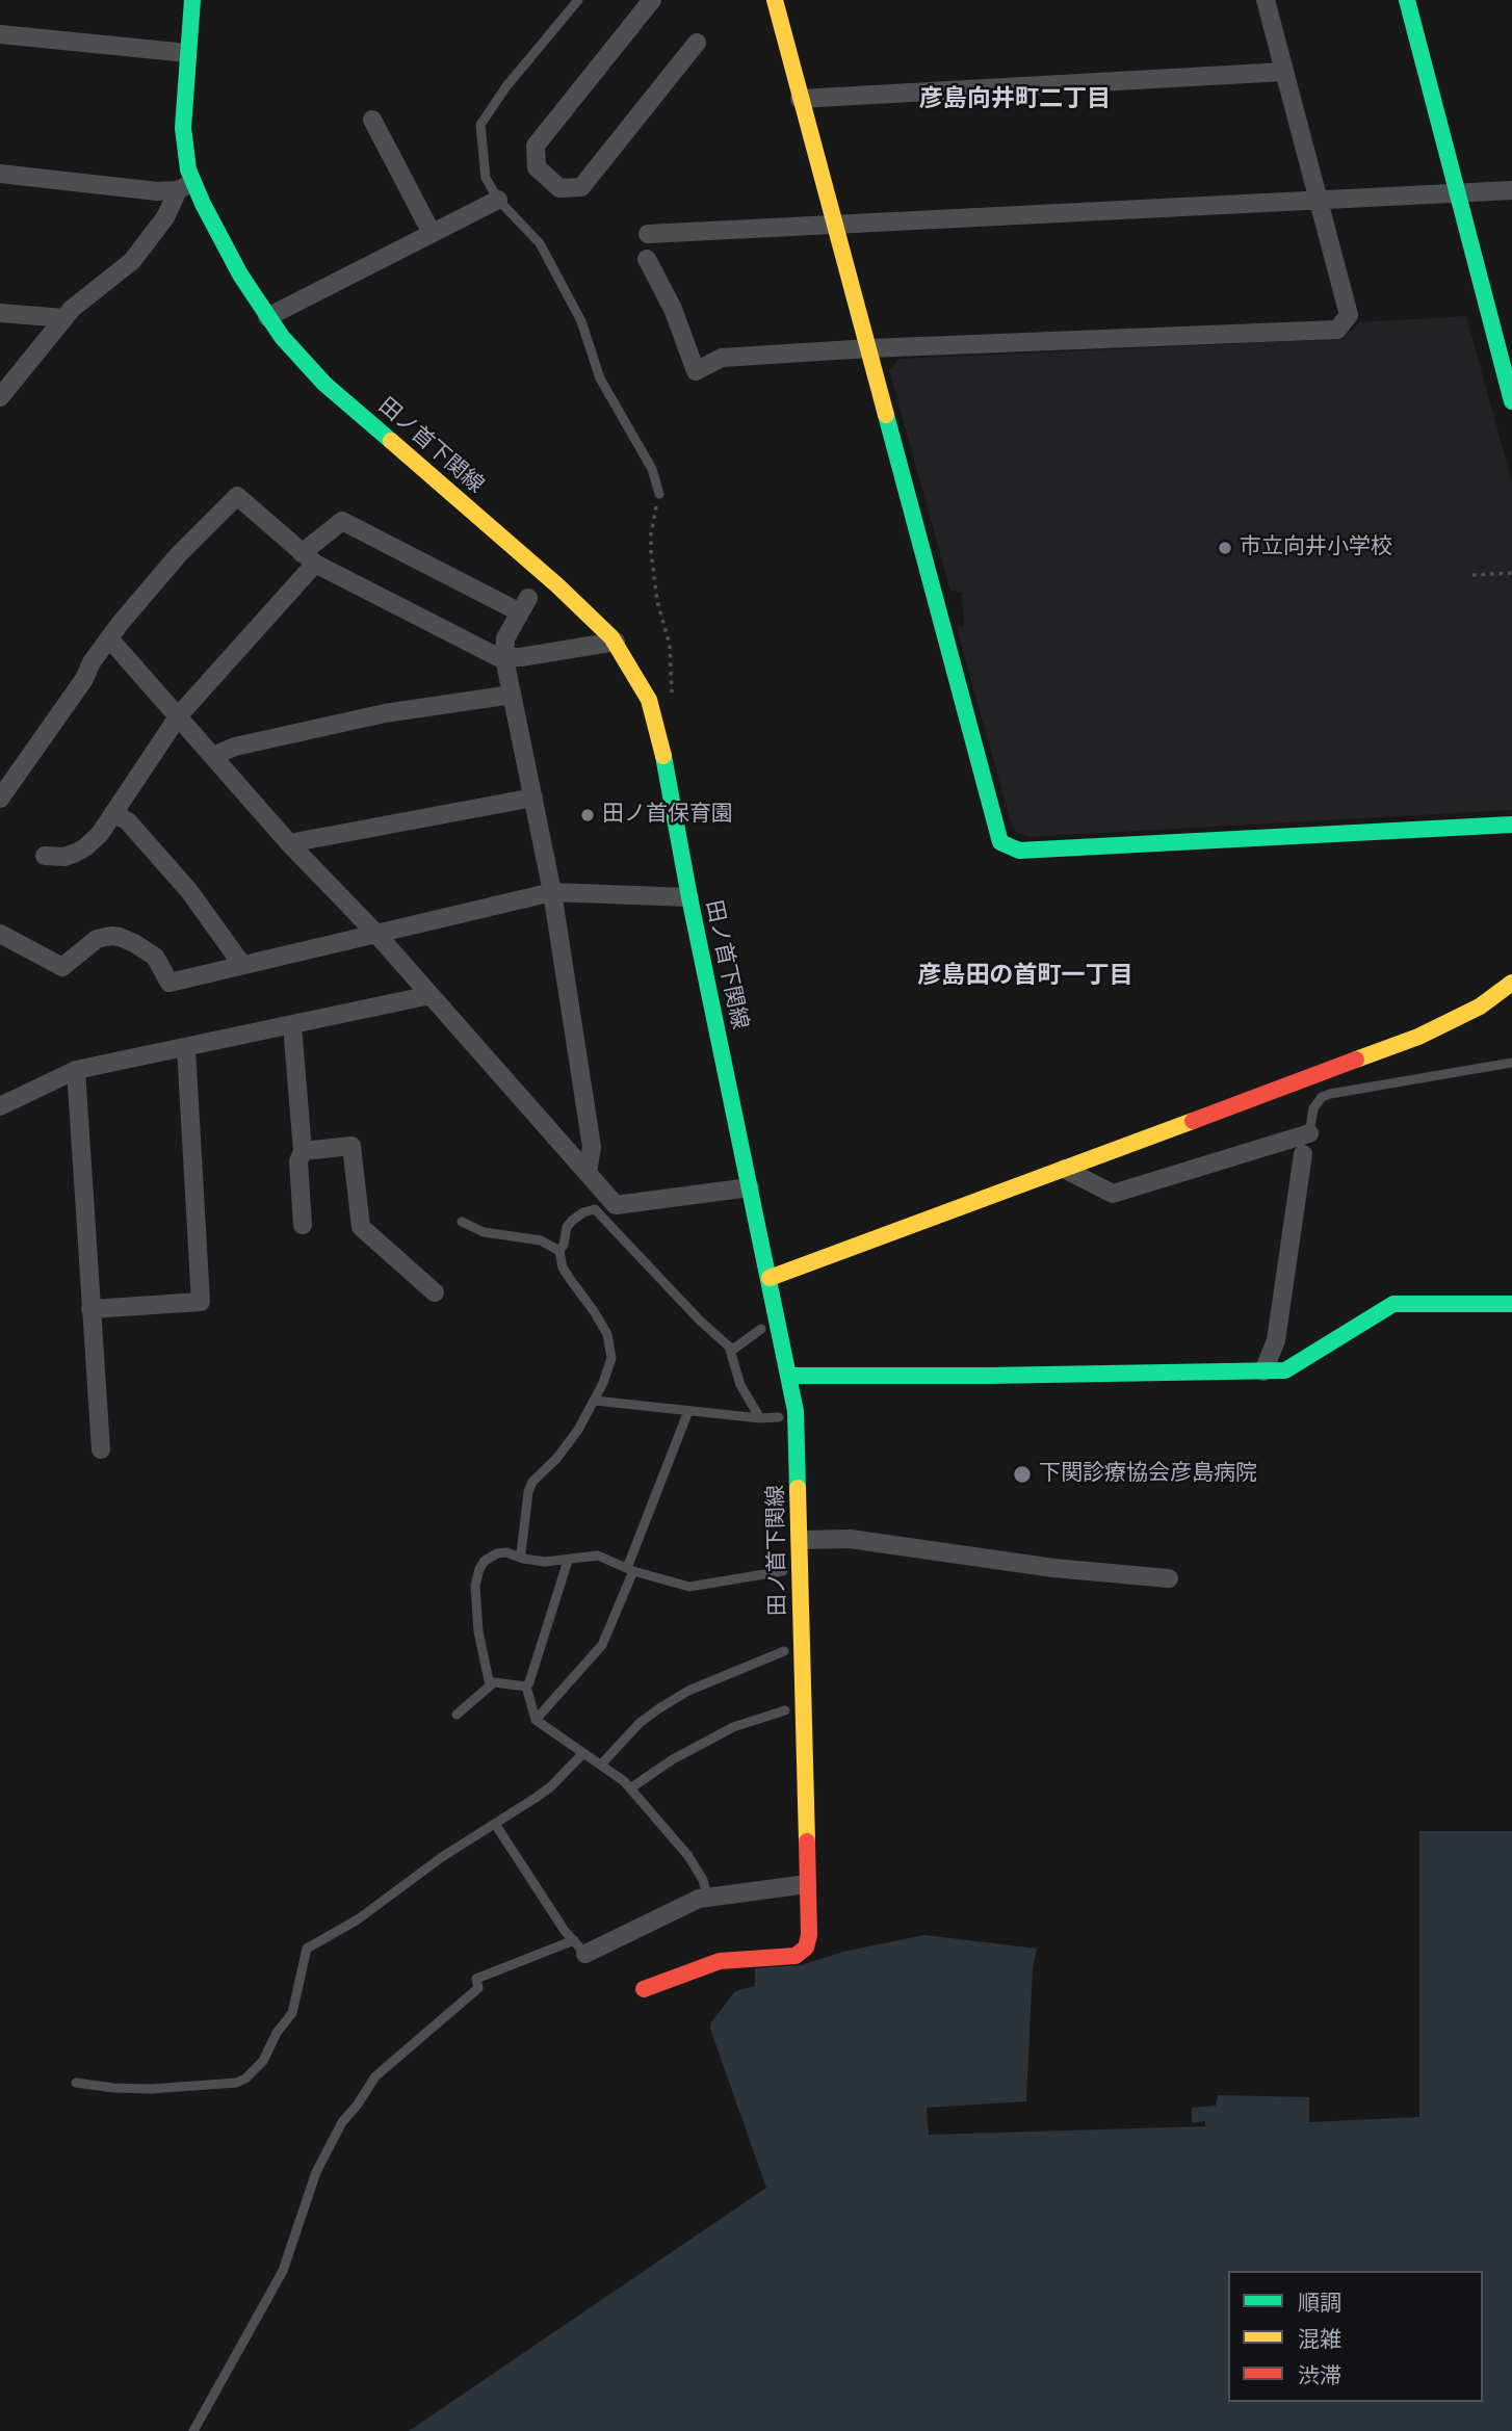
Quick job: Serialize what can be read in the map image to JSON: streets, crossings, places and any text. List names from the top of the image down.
{
  "streets": {
    "street": ["田ノ首下関線"]
  },
  "districts": ["彦島向井町二丁目", "彦島田の首町一丁目"],
  "places": ["市立向井小学校", "田ノ首保育園", "下関診療協会彦島病院"],
  "legend": ["順調", "混雑", "渋滞"]
}
